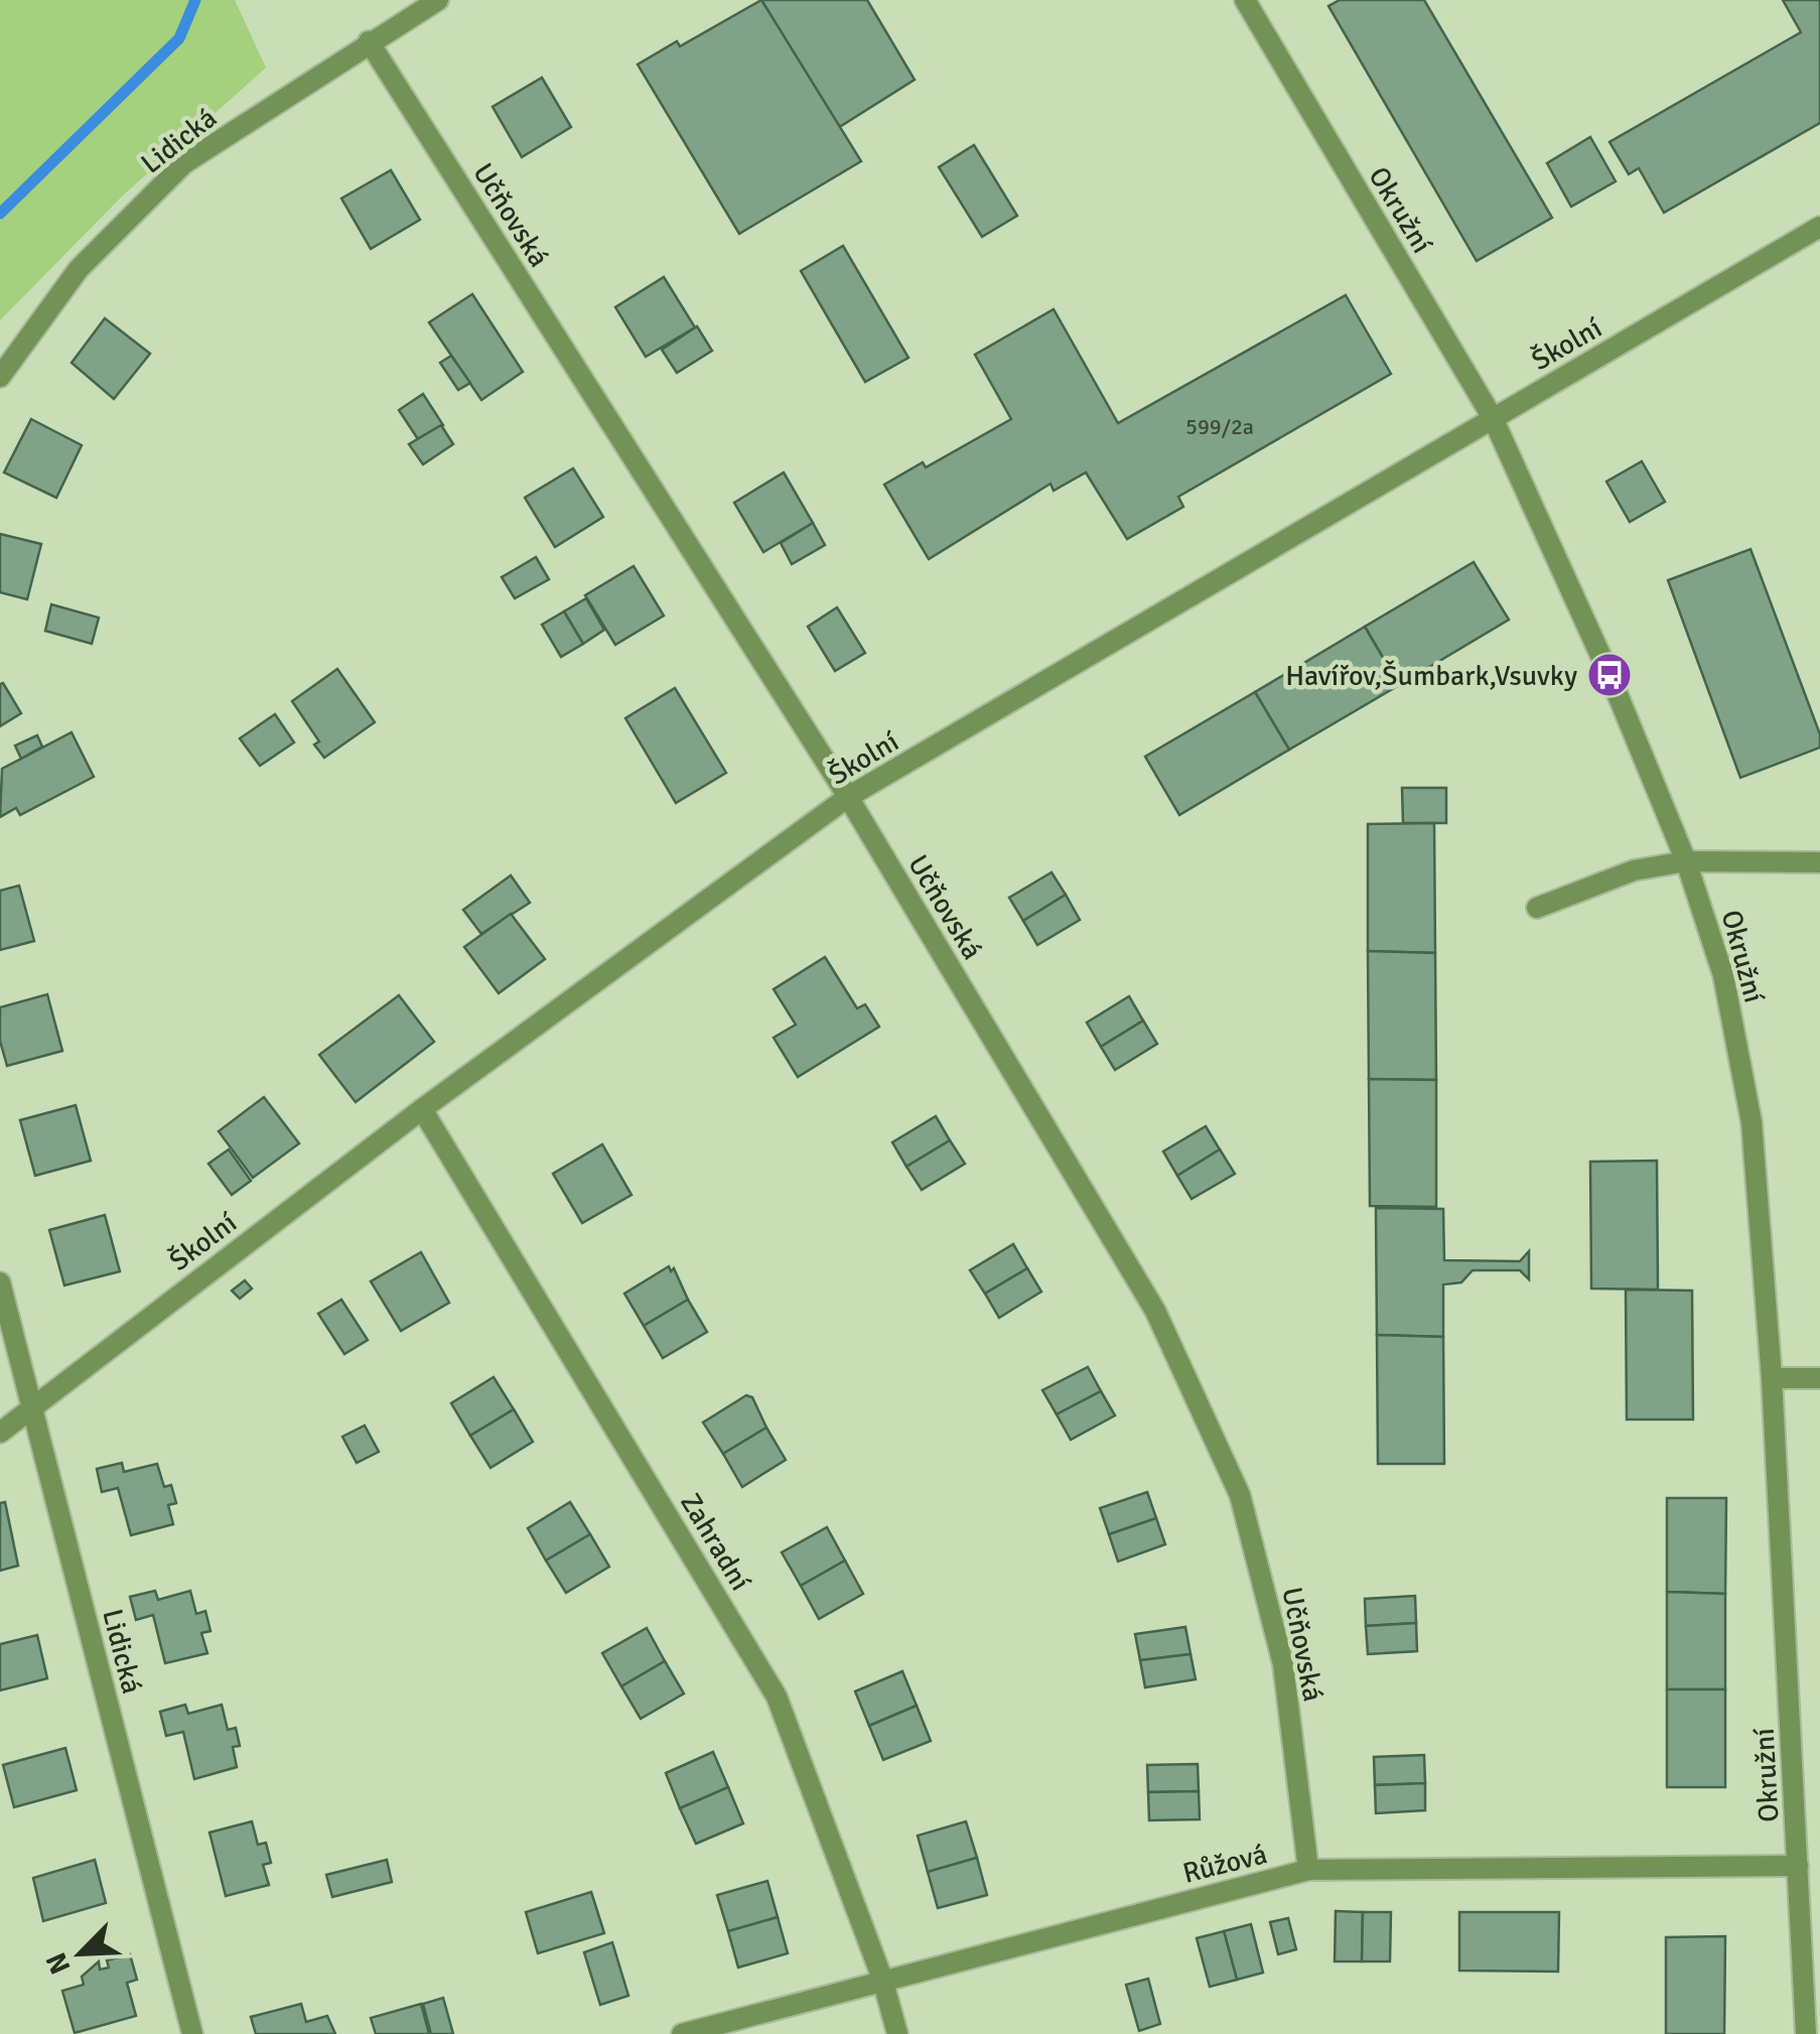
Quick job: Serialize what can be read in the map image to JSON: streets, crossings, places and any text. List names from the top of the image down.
{
  "streets": {
    "street": [
      "Lidická",
      "Okružní",
      "Učňovská",
      "Školní",
      "Zahradní",
      "Růžová"
    ]
  },
  "crossings": [
    ["Lidická", "Učňovská"],
    ["Lidická", "Školní"],
    ["Okružní", "Školní"],
    ["Okružní", "Růžová"],
    ["Učňovská", "Školní"],
    ["Učňovská", "Růžová"],
    ["Školní", "Zahradní"],
    ["Zahradní", "Růžová"]
  ],
  "places": {
    "bus stop": ["Havířov,Šumbark,Vsuvky"]
  },
  "house_numbers": ["599/2a"],
  "north": "bottom left"
}
